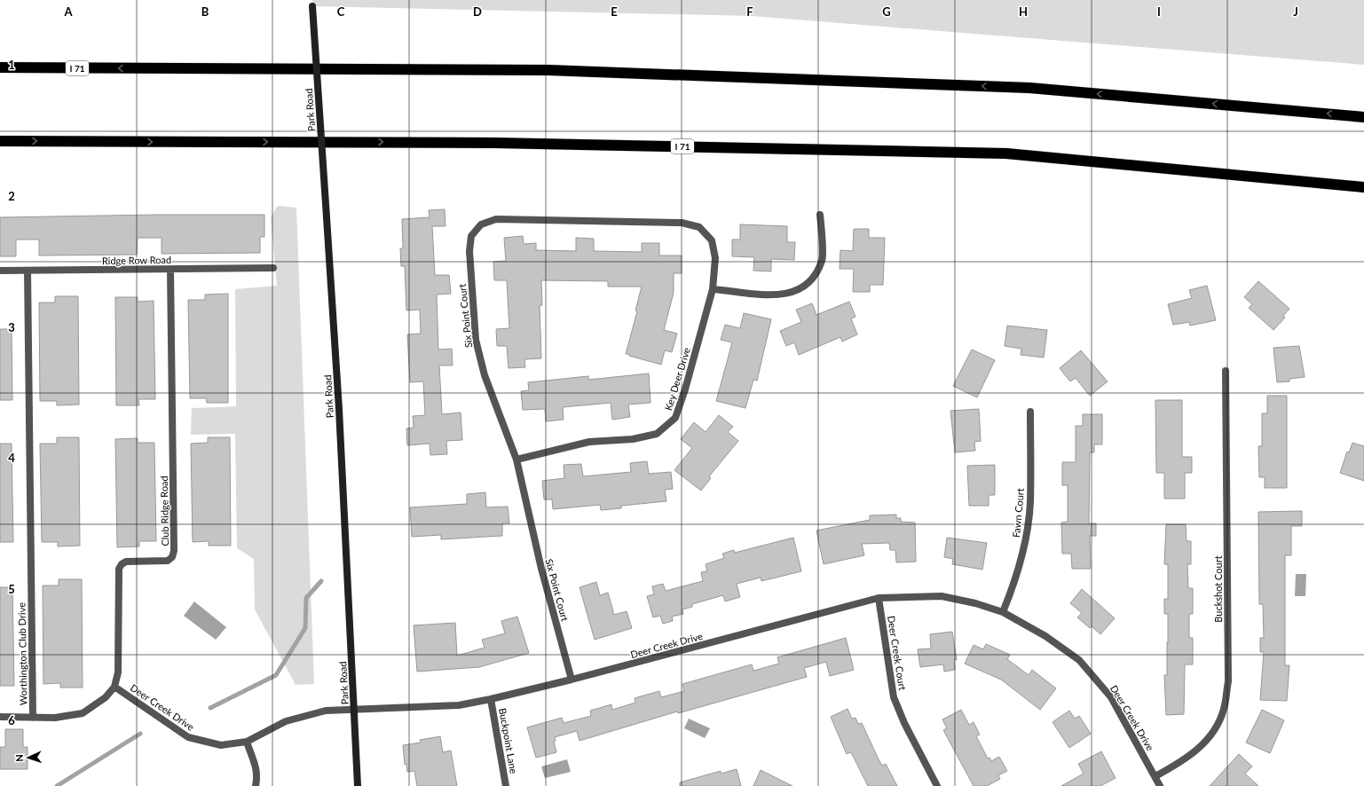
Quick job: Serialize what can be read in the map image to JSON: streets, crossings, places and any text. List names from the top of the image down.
{
  "streets": {
    "highway": ["I 71"],
    "main road": ["Park Road"],
    "street": [
      "Ridge Row Road",
      "Six Point Court",
      "Key Deer Drive",
      "Club Ridge Road",
      "Fawn Court",
      "Buckshot Court",
      "Deer Creek Drive",
      "Deer Creek Court",
      "Worthington Club Drive",
      "Buckpoint Lane"
    ]
  },
  "crossings": [
    ["Park Road", "Deer Creek Drive"],
    ["Ridge Row Road", "Club Ridge Road"],
    ["Ridge Row Road", "Worthington Club Drive"],
    ["Six Point Court", "Key Deer Drive"],
    ["Six Point Court", "Deer Creek Drive"],
    ["Club Ridge Road", "Deer Creek Drive"],
    ["Fawn Court", "Deer Creek Drive"],
    ["Buckshot Court", "Deer Creek Drive"],
    ["Deer Creek Drive", "Deer Creek Court"],
    ["Deer Creek Drive", "Buckpoint Lane"]
  ],
  "north": "left",
  "grid": {
    "columns": [
      "A",
      "B",
      "C",
      "D",
      "E",
      "F",
      "G",
      "H",
      "I",
      "J"
    ],
    "rows": [
      "1",
      "2",
      "3",
      "4",
      "5",
      "6"
    ]
  }
}
